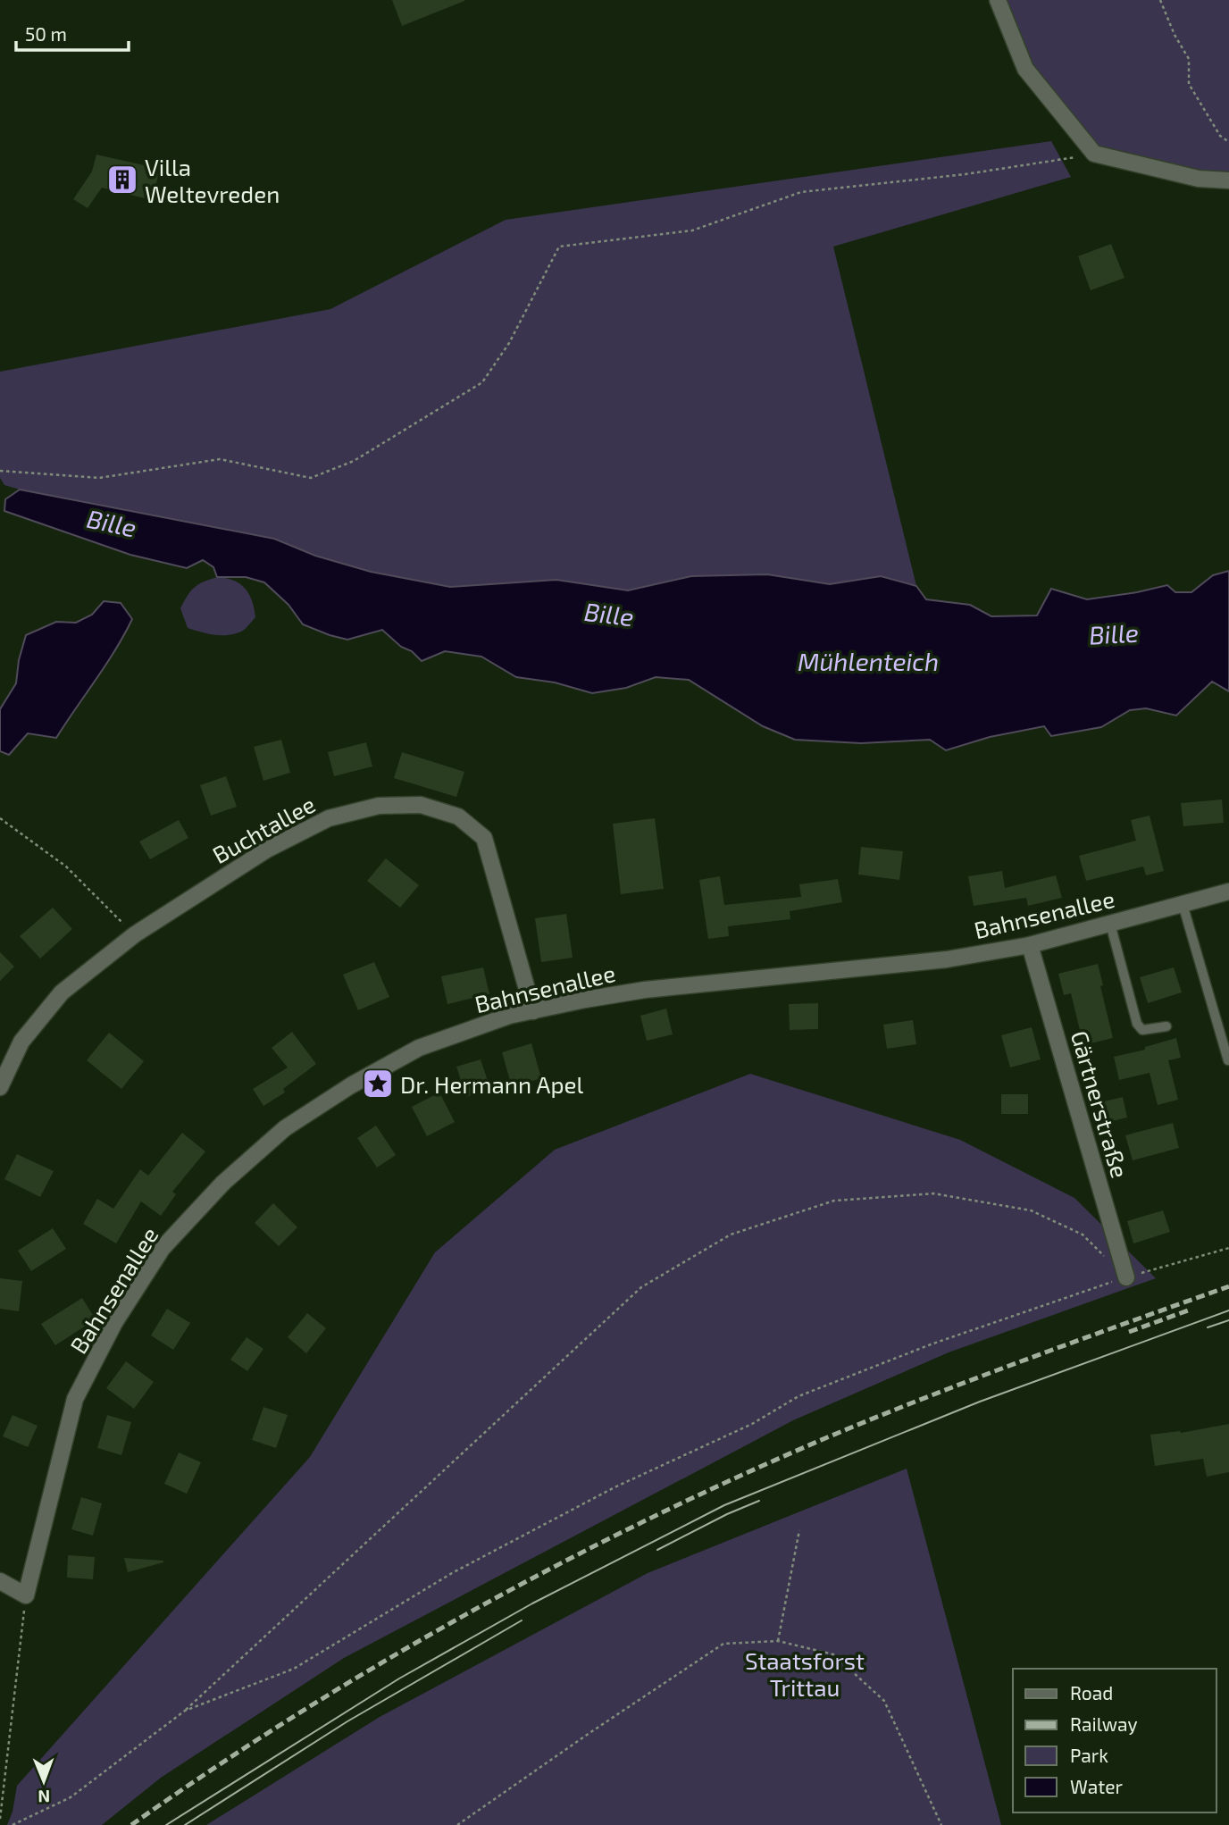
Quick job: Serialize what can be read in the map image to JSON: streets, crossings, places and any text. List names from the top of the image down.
{
  "streets": {
    "street": ["Buchtallee", "Bahnsenallee", "Gärtnerstraße"]
  },
  "crossings": [
    ["Buchtallee", "Bahnsenallee"],
    ["Bahnsenallee", "Gärtnerstraße"]
  ],
  "water": ["Bille", "Mühlenteich"],
  "parks": ["Staatsforst Trittau"],
  "places": {
    "building": ["Villa Weltevreden"],
    "place": ["Dr. Hermann Apel"]
  },
  "legend": [
    "Road",
    "Railway",
    "Park",
    "Water"
  ],
  "scale_bar": "50 m",
  "north": "bottom"
}
